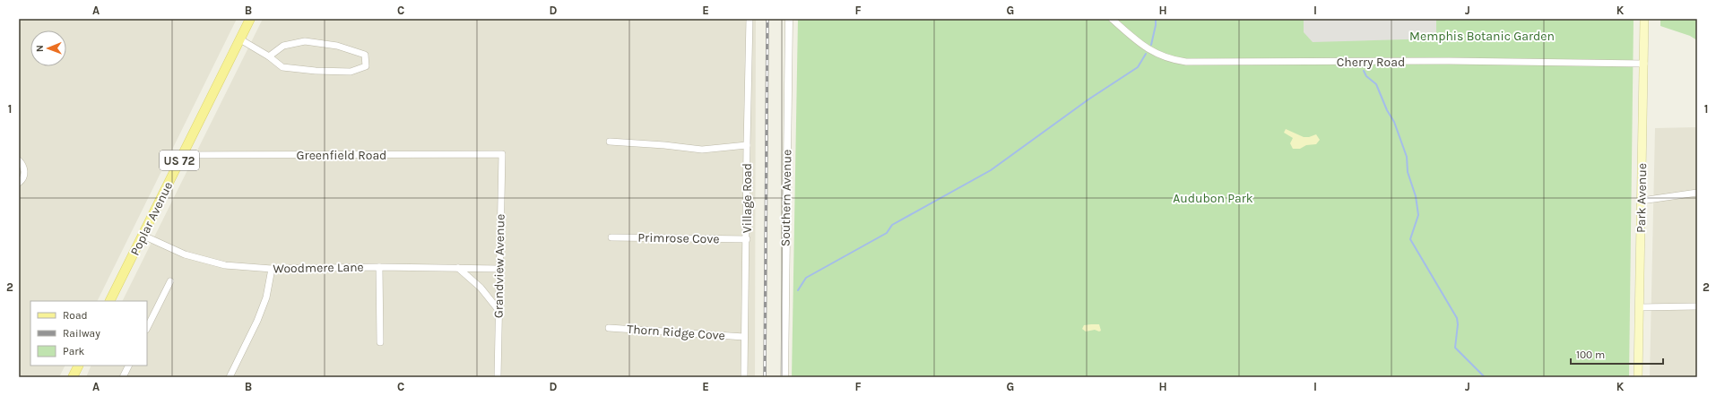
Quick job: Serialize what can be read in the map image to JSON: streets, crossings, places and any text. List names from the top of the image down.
{
  "streets": {
    "main road": ["US 72", "Park Avenue", "Poplar Avenue"],
    "street": [
      "Cherry Road",
      "Greenfield Road",
      "Village Road",
      "Southern Avenue",
      "Primrose Cove",
      "Grandview Avenue",
      "Woodmere Lane",
      "Thorn Ridge Cove"
    ]
  },
  "crossings": [
    ["Cherry Road", "Park Avenue"],
    ["Greenfield Road", "Poplar Avenue"],
    ["Greenfield Road", "Grandview Avenue"],
    ["Village Road", "Primrose Cove"],
    ["Village Road", "Thorn Ridge Cove"],
    ["Poplar Avenue", "Woodmere Lane"],
    ["Grandview Avenue", "Woodmere Lane"]
  ],
  "parks": ["Memphis Botanic Garden", "Audubon Park"],
  "legend": ["Road", "Railway", "Park"],
  "scale_bar": "100 m",
  "north": "left",
  "grid": {
    "columns": [
      "A",
      "B",
      "C",
      "D",
      "E",
      "F",
      "G",
      "H",
      "I",
      "J",
      "K"
    ],
    "rows": ["1", "2"]
  }
}
